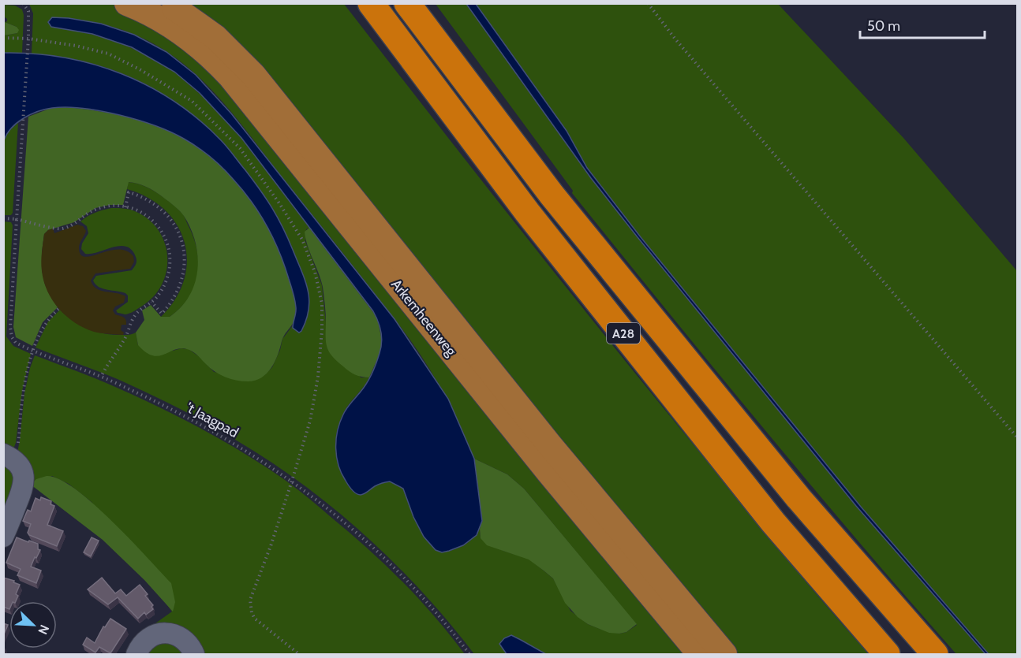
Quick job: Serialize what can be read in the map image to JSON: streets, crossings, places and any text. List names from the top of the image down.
{
  "streets": {
    "highway": ["A28"],
    "main road": ["Arkemheenweg"],
    "path": ["'t Jaagpad"]
  },
  "scale_bar": "50 m",
  "north": "bottom right"
}
